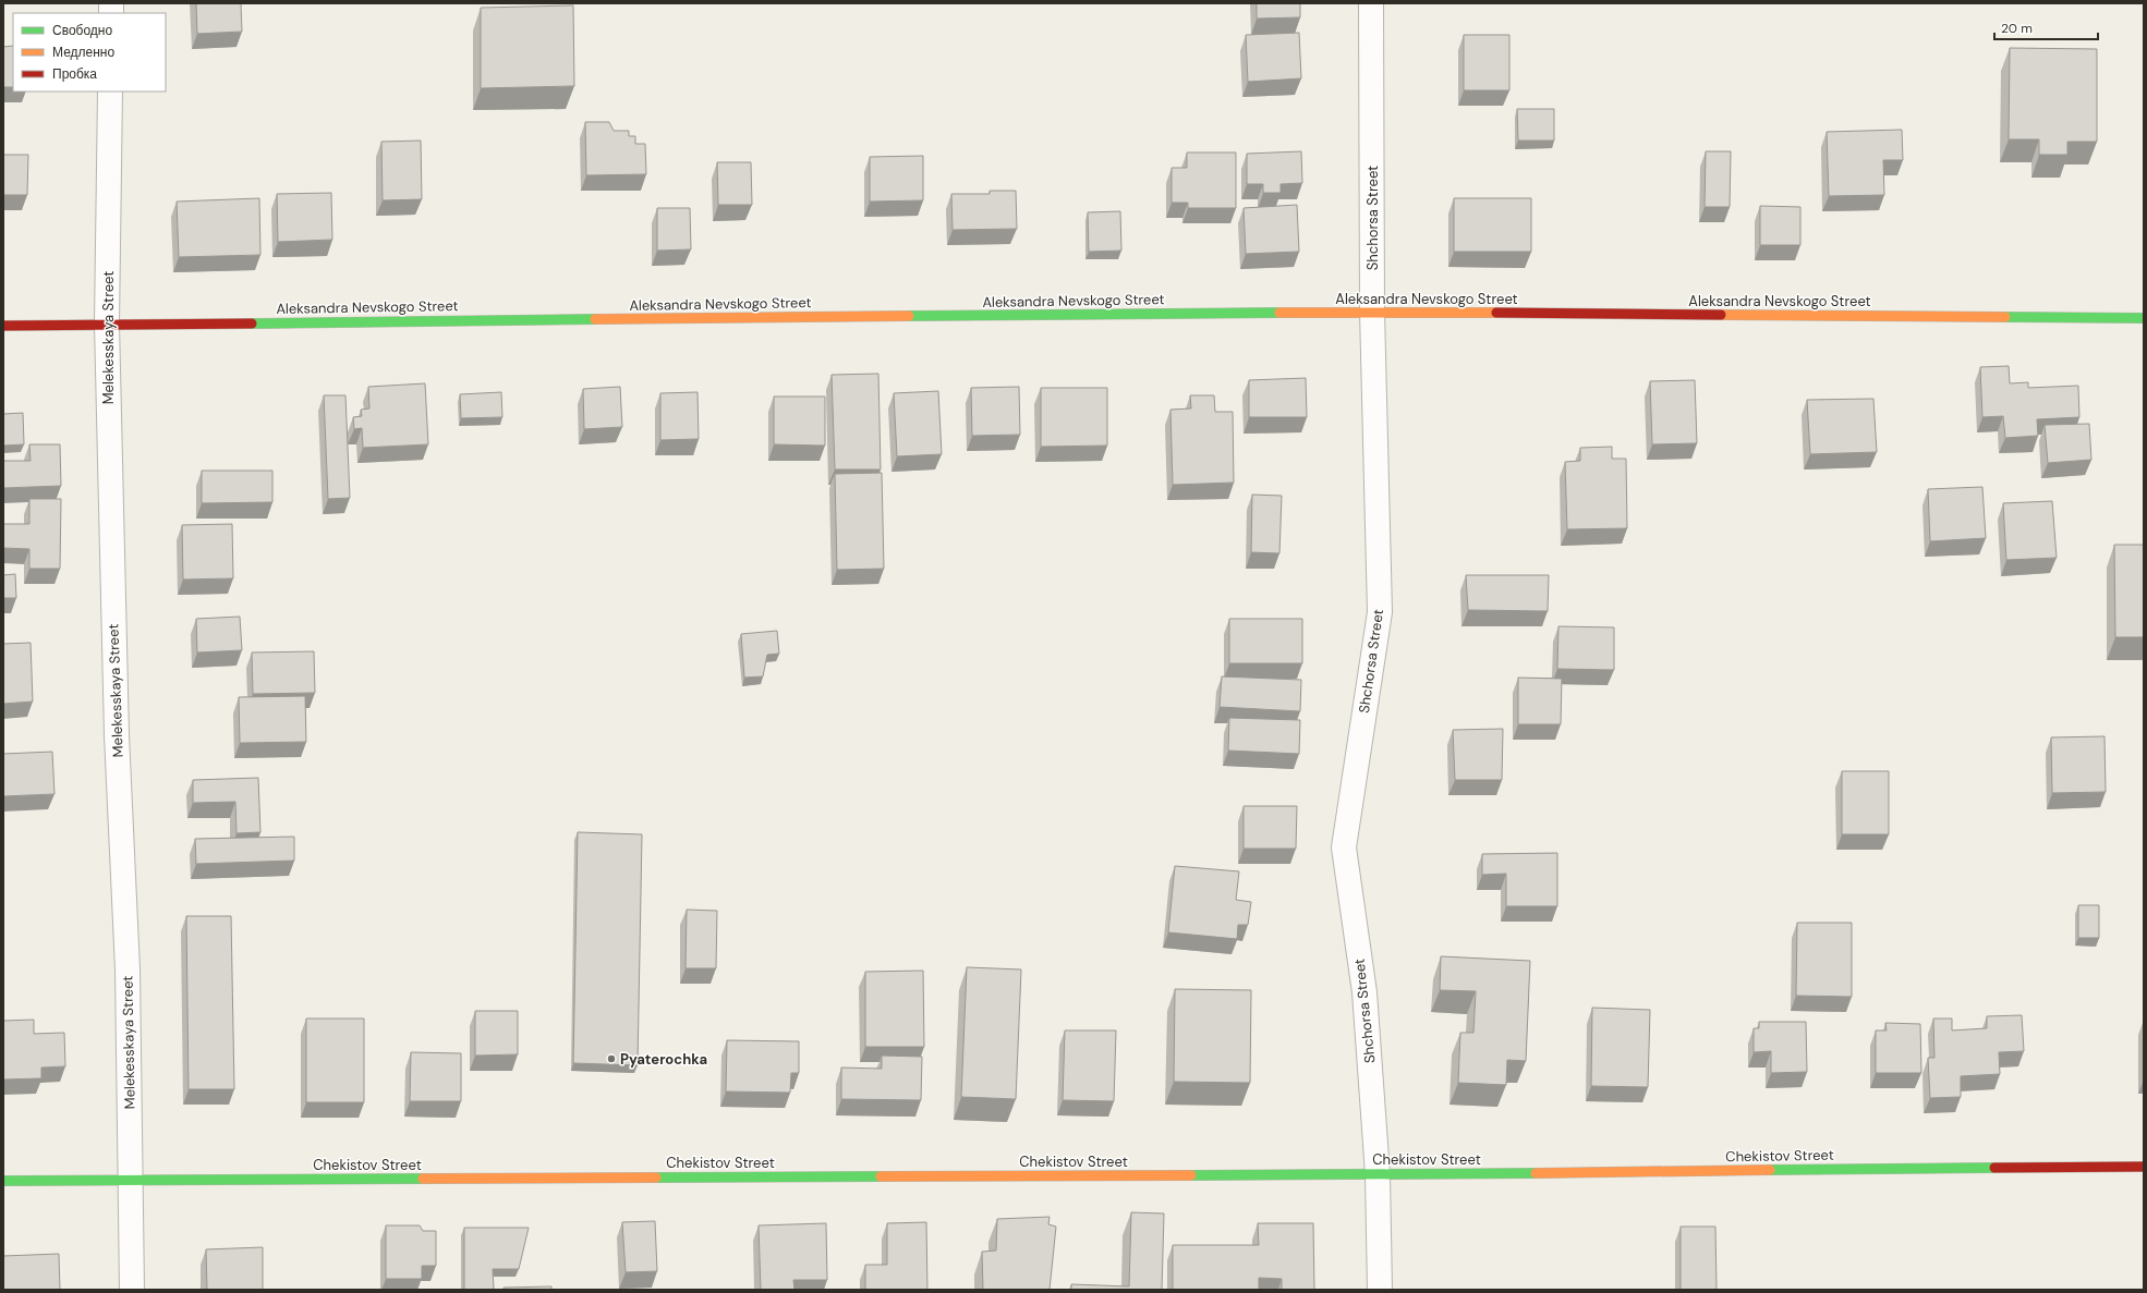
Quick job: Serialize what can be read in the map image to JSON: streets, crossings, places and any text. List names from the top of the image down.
{
  "streets": {
    "street": [
      "Shchorsa Street",
      "Aleksandra Nevskogo Street",
      "Melekesskaya Street",
      "Chekistov Street"
    ]
  },
  "crossings": [
    ["Shchorsa Street", "Aleksandra Nevskogo Street"],
    ["Shchorsa Street", "Chekistov Street"],
    ["Aleksandra Nevskogo Street", "Melekesskaya Street"],
    ["Melekesskaya Street", "Chekistov Street"]
  ],
  "places": ["Pyaterochka"],
  "legend": ["Свободно", "Медленно", "Пробка"],
  "scale_bar": "20 m"
}
